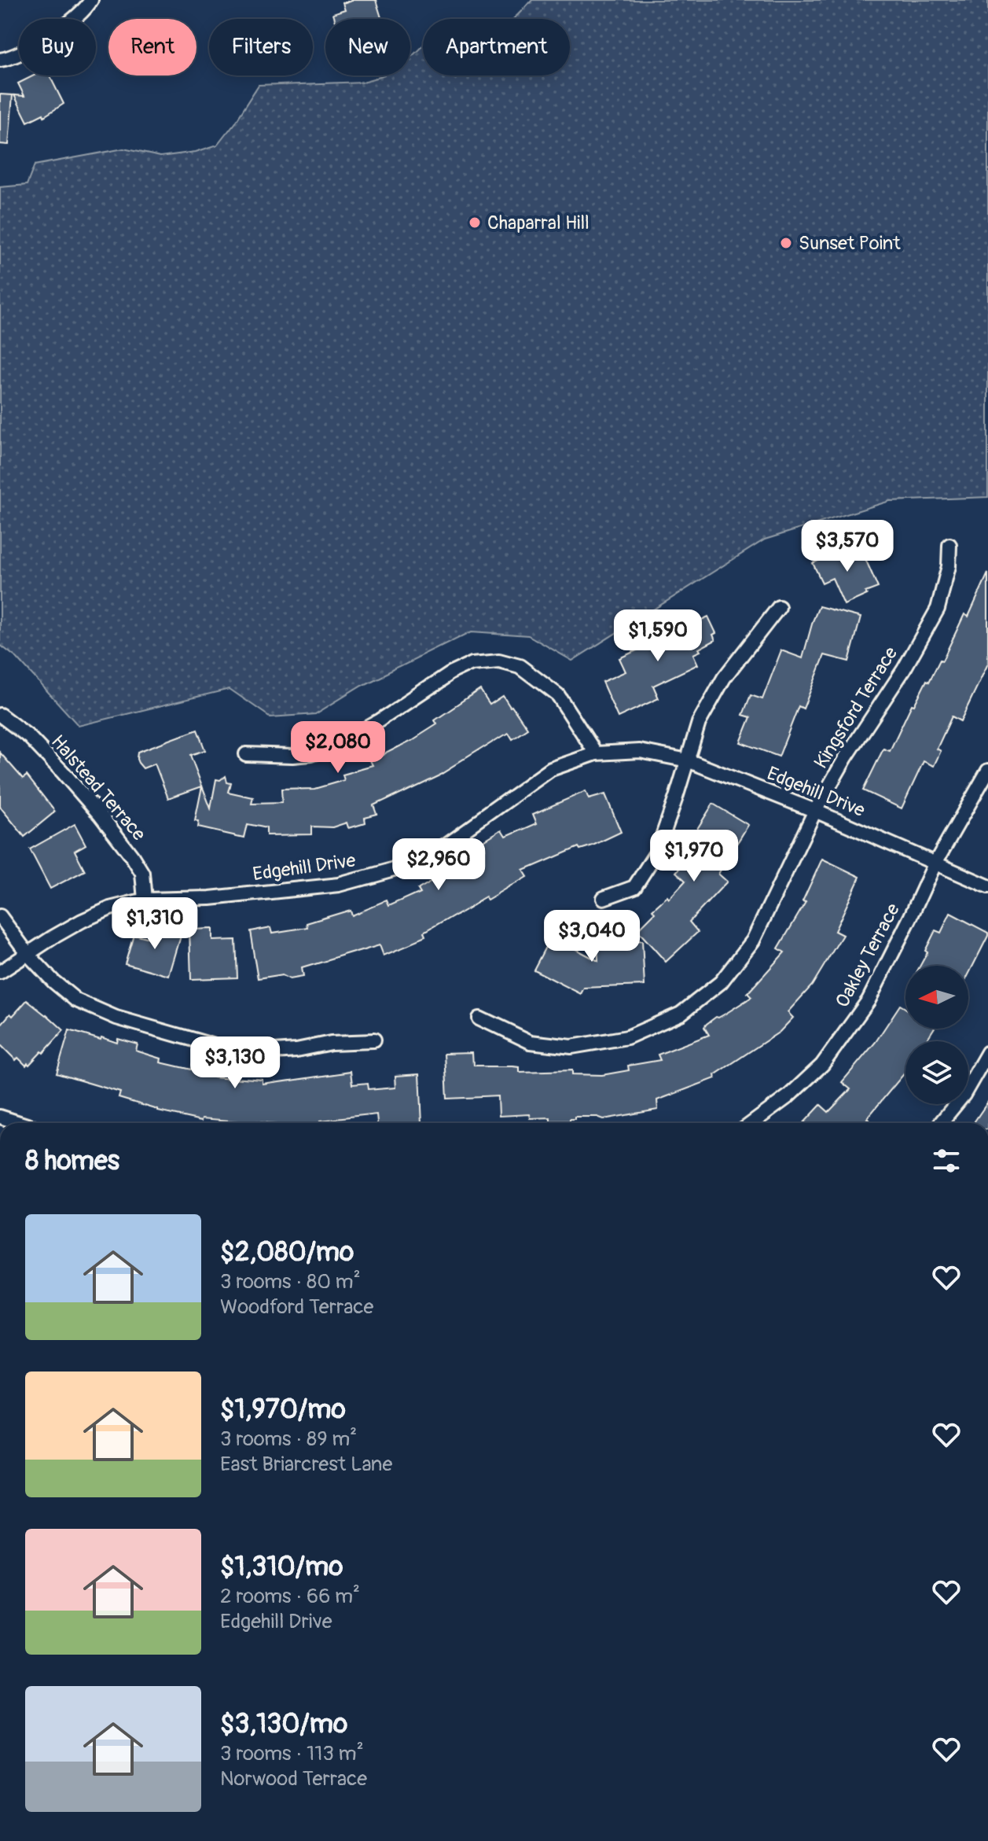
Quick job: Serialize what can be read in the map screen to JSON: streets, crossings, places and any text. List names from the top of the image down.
{
  "streets": {
    "street": [
      "Kingsford Terrace",
      "Halstead Terrace",
      "Edgehill Drive",
      "Oakley Terrace"
    ]
  },
  "crossings": [
    ["Kingsford Terrace", "Edgehill Drive"],
    ["Halstead Terrace", "Edgehill Drive"],
    ["Edgehill Drive", "Oakley Terrace"]
  ],
  "places": ["Chaparral Hill", "Sunset Point"],
  "north": "left",
  "page": {
    "chip": [
      "Buy",
      "Rent",
      "Filters",
      "New",
      "Apartment"
    ],
    "price": [
      "$3,570",
      "$1,590",
      "$2,080",
      "$1,970",
      "$2,960",
      "$1,310",
      "$3,040",
      "$3,130"
    ],
    "heading": "8 homes",
    "list": [
      {
        "name": "$2,080/mo",
        "note": "3 rooms · 80 m² · Woodford Terrace"
      },
      {
        "name": "$1,970/mo",
        "note": "3 rooms · 89 m² · East Briarcrest Lane"
      },
      {
        "name": "$1,310/mo",
        "note": "2 rooms · 66 m² · Edgehill Drive"
      },
      {
        "name": "$3,130/mo",
        "note": "3 rooms · 113 m² · Norwood Terrace"
      }
    ]
  }
}
